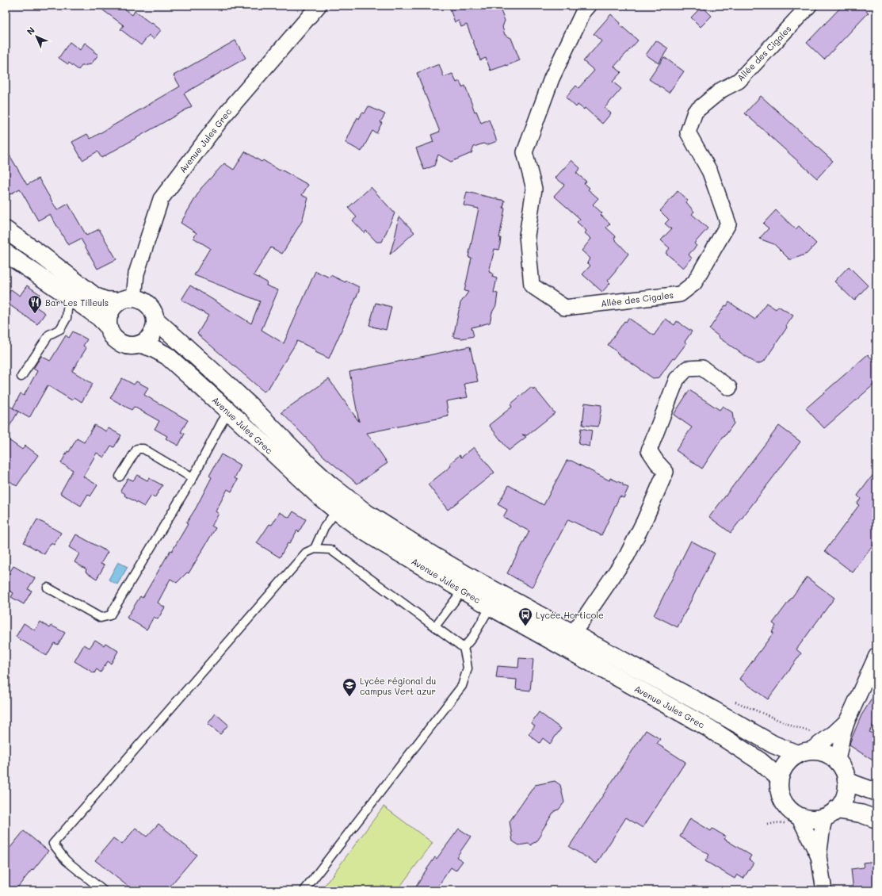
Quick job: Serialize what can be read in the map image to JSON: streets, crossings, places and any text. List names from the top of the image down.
{
  "streets": {
    "street": ["Allée des Cigales", "Avenue Jules Grec"]
  },
  "places": {
    "restaurant": ["Bar Les Tilleuls"],
    "bus stop": ["Lycée Horticole"],
    "school or university": ["Lycée régional du campus Vert azur"]
  },
  "north": "top left"
}
